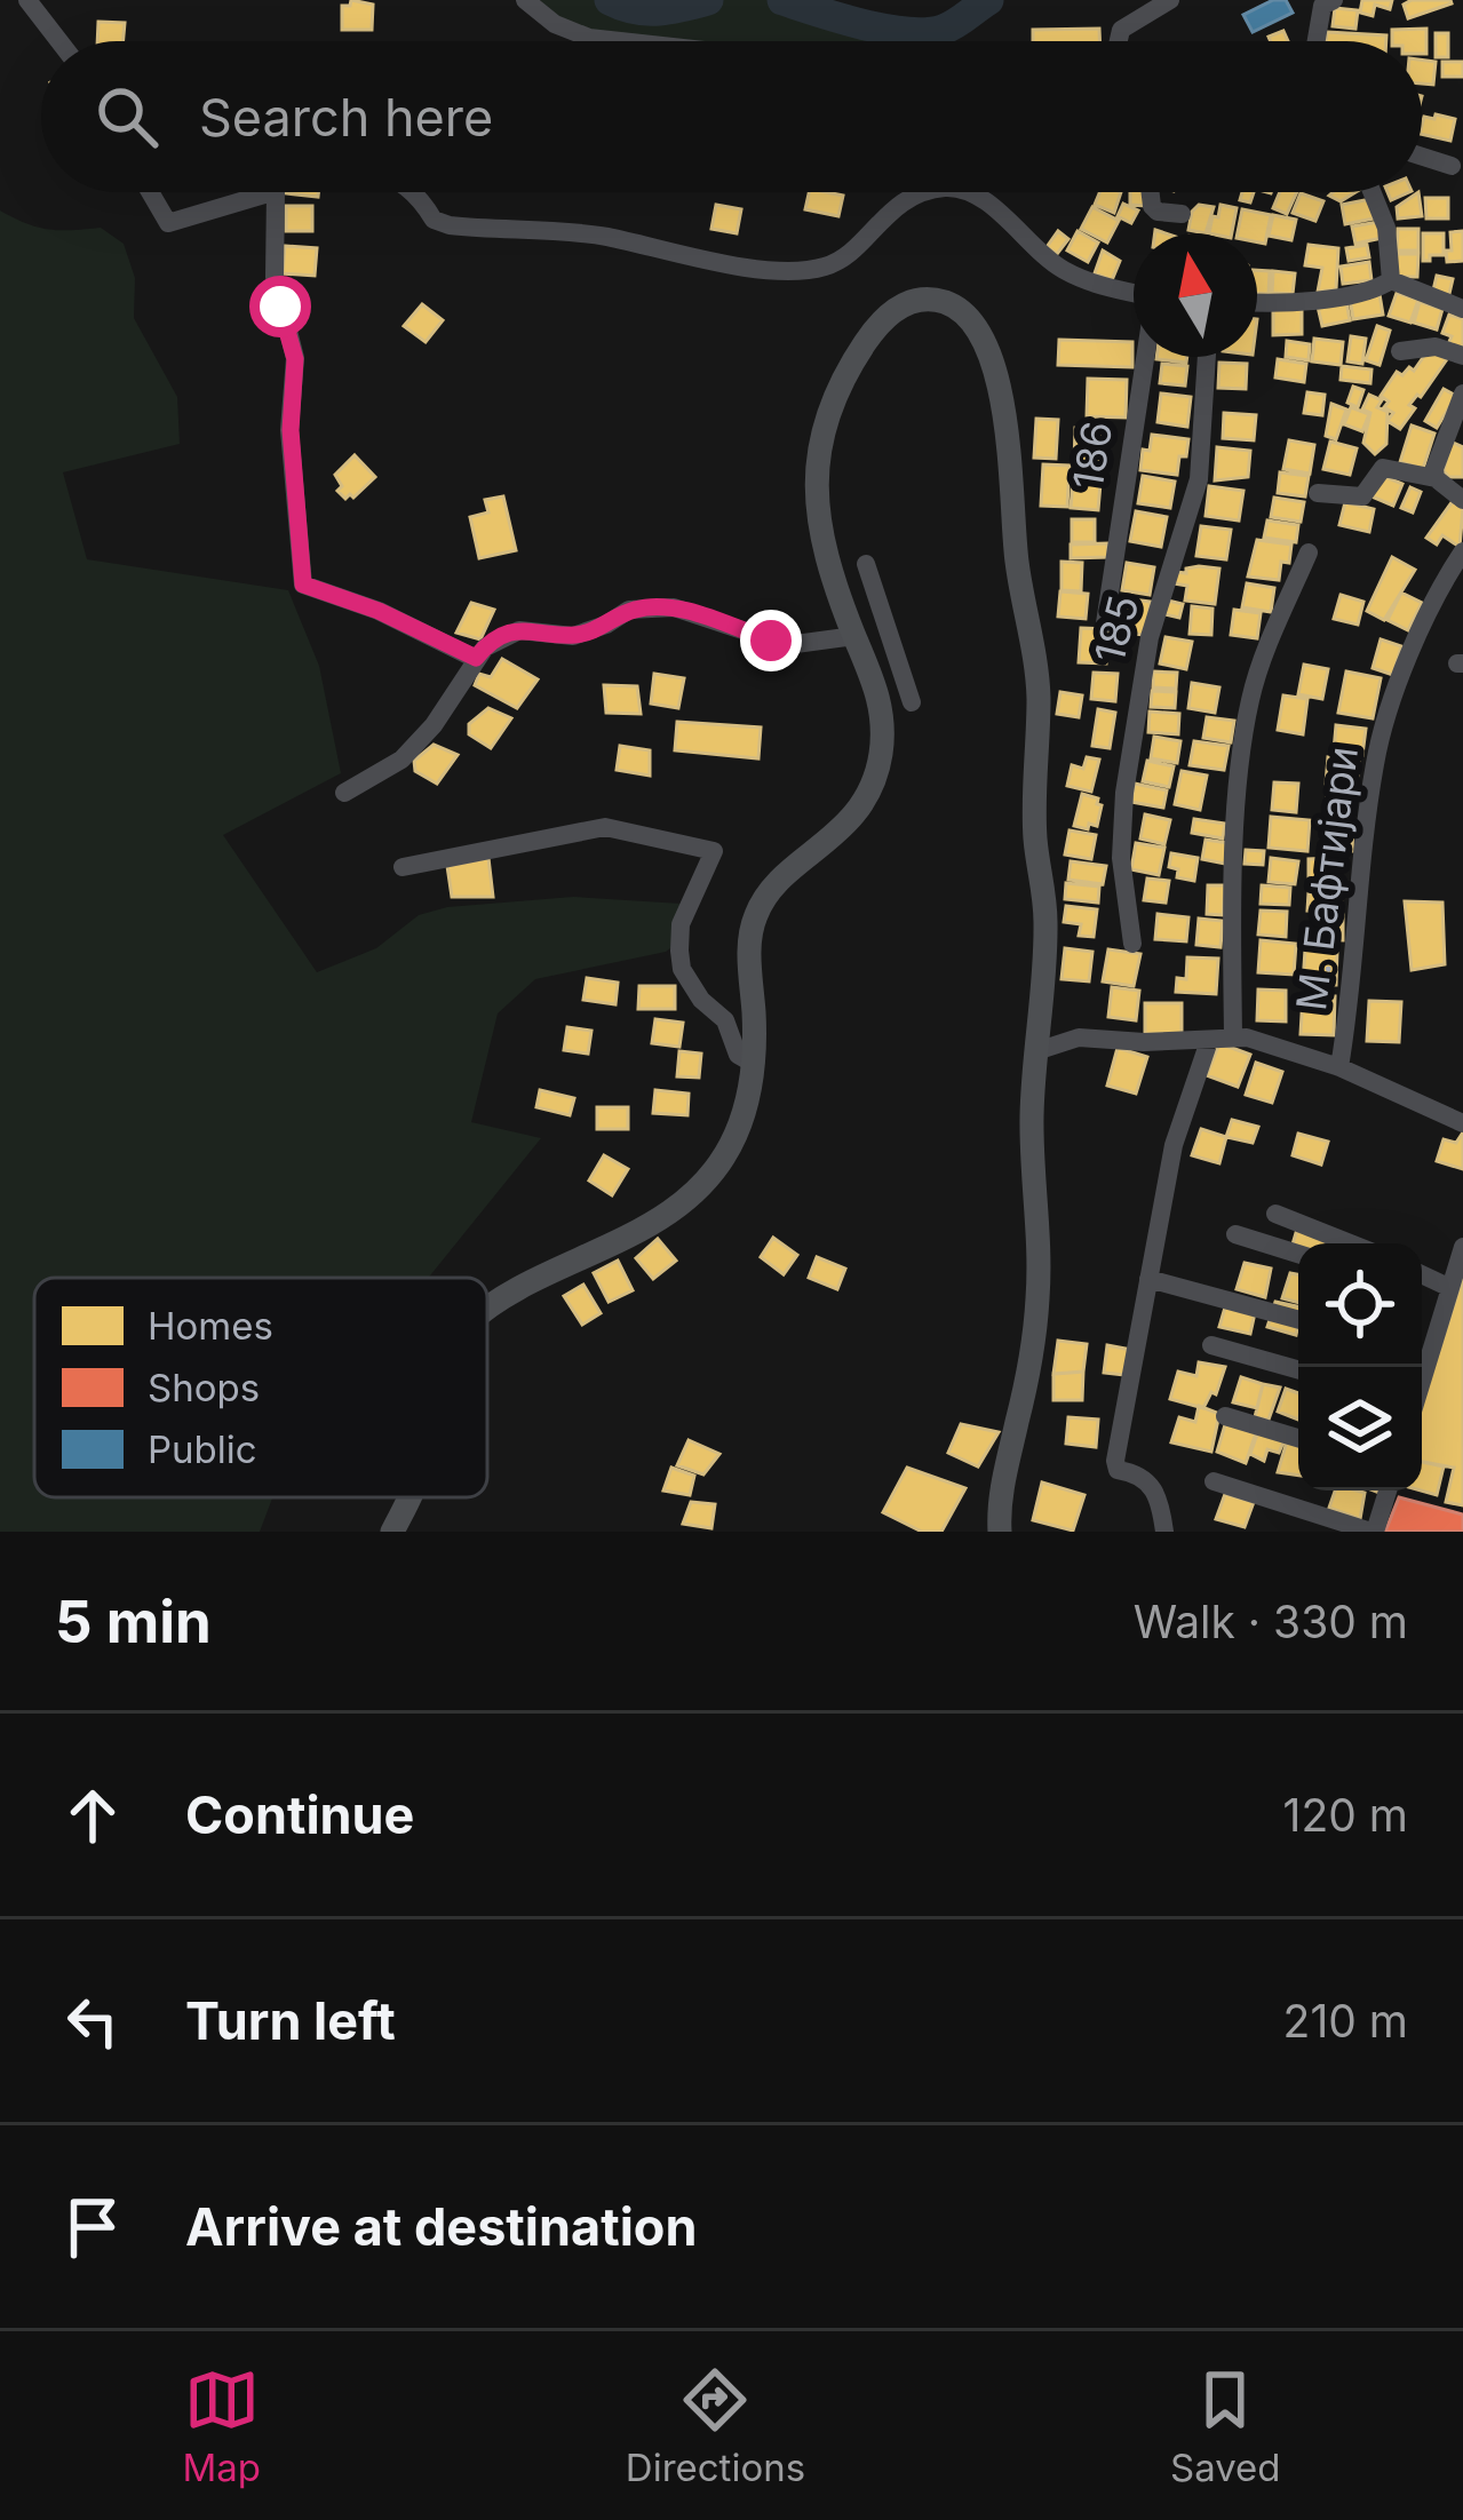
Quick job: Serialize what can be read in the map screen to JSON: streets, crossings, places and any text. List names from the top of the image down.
{
  "streets": {
    "street": ["186", "185", "М. Бафтијари"]
  },
  "legend": ["Homes", "Shops", "Public"],
  "north": "top",
  "page": {
    "search": "Search here",
    "heading": ["5 min", "Walk · 330 m"],
    "list": [
      ["Continue", "120 m"],
      ["Turn left", "210 m"],
      "Arrive at destination"
    ],
    "nav": ["Map", "Directions", "Saved"]
  }
}
